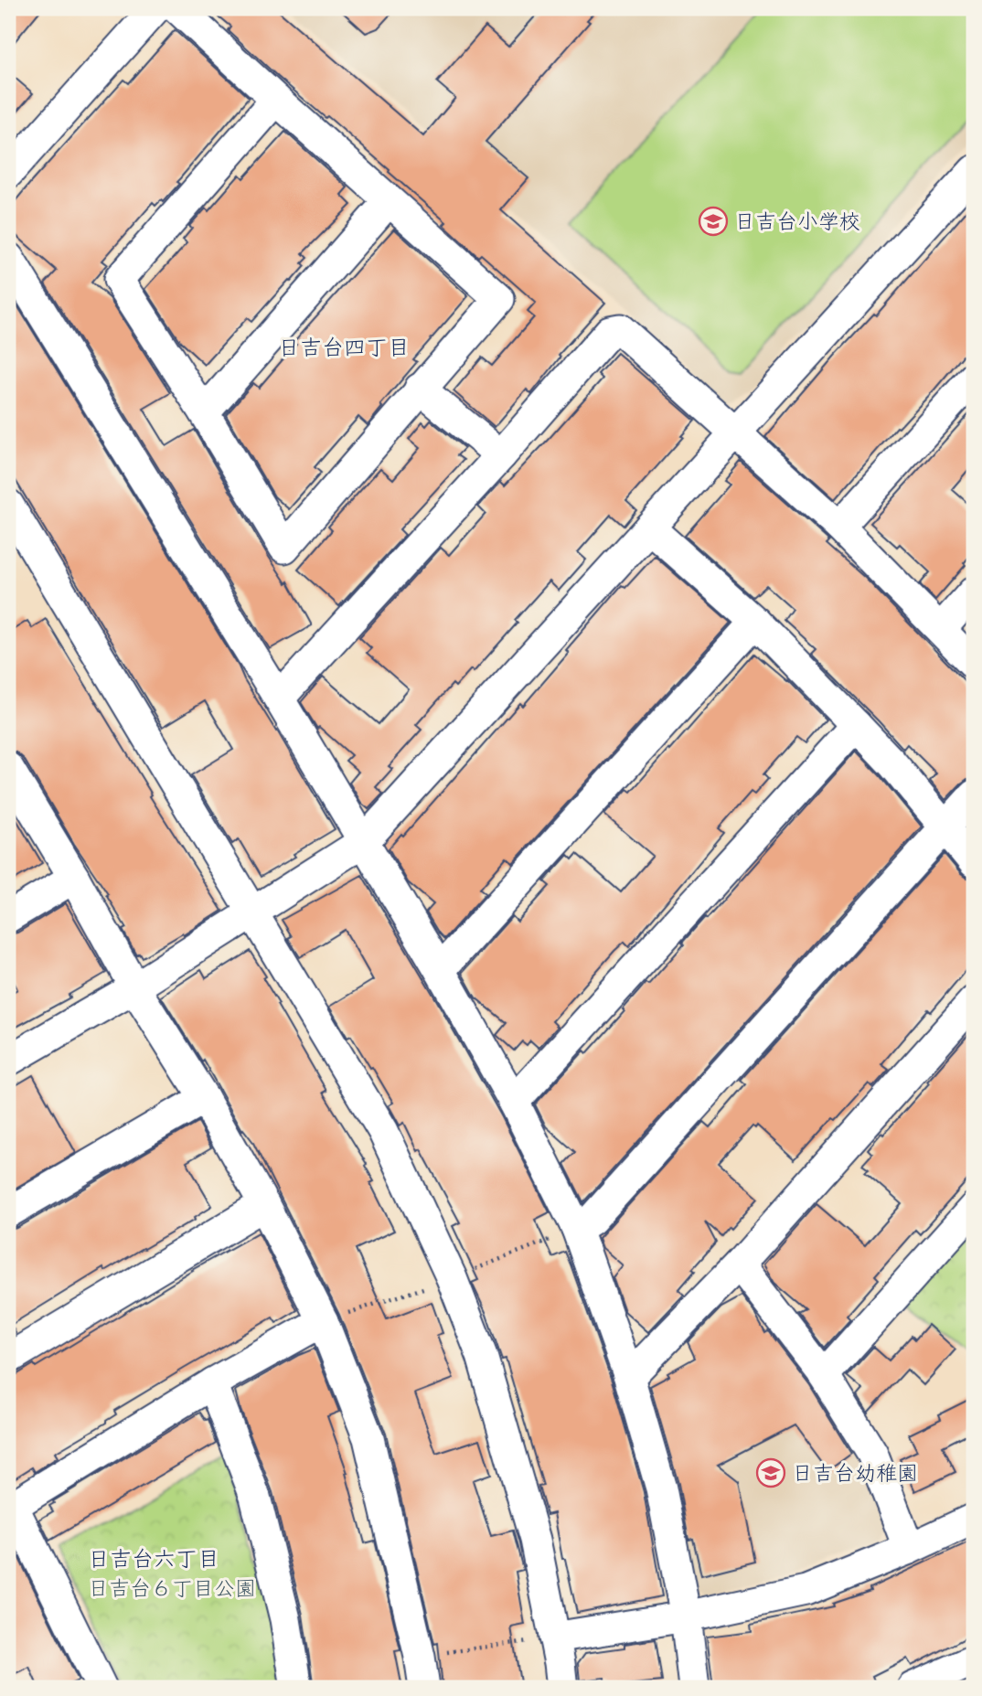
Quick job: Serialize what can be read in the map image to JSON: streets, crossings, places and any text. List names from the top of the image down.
{
  "districts": ["日吉台四丁目", "日吉台六丁目"],
  "parks": ["日吉台６丁目公園"],
  "places": {
    "school or university": ["日吉台小学校", "日吉台幼稚園"]
  }
}
